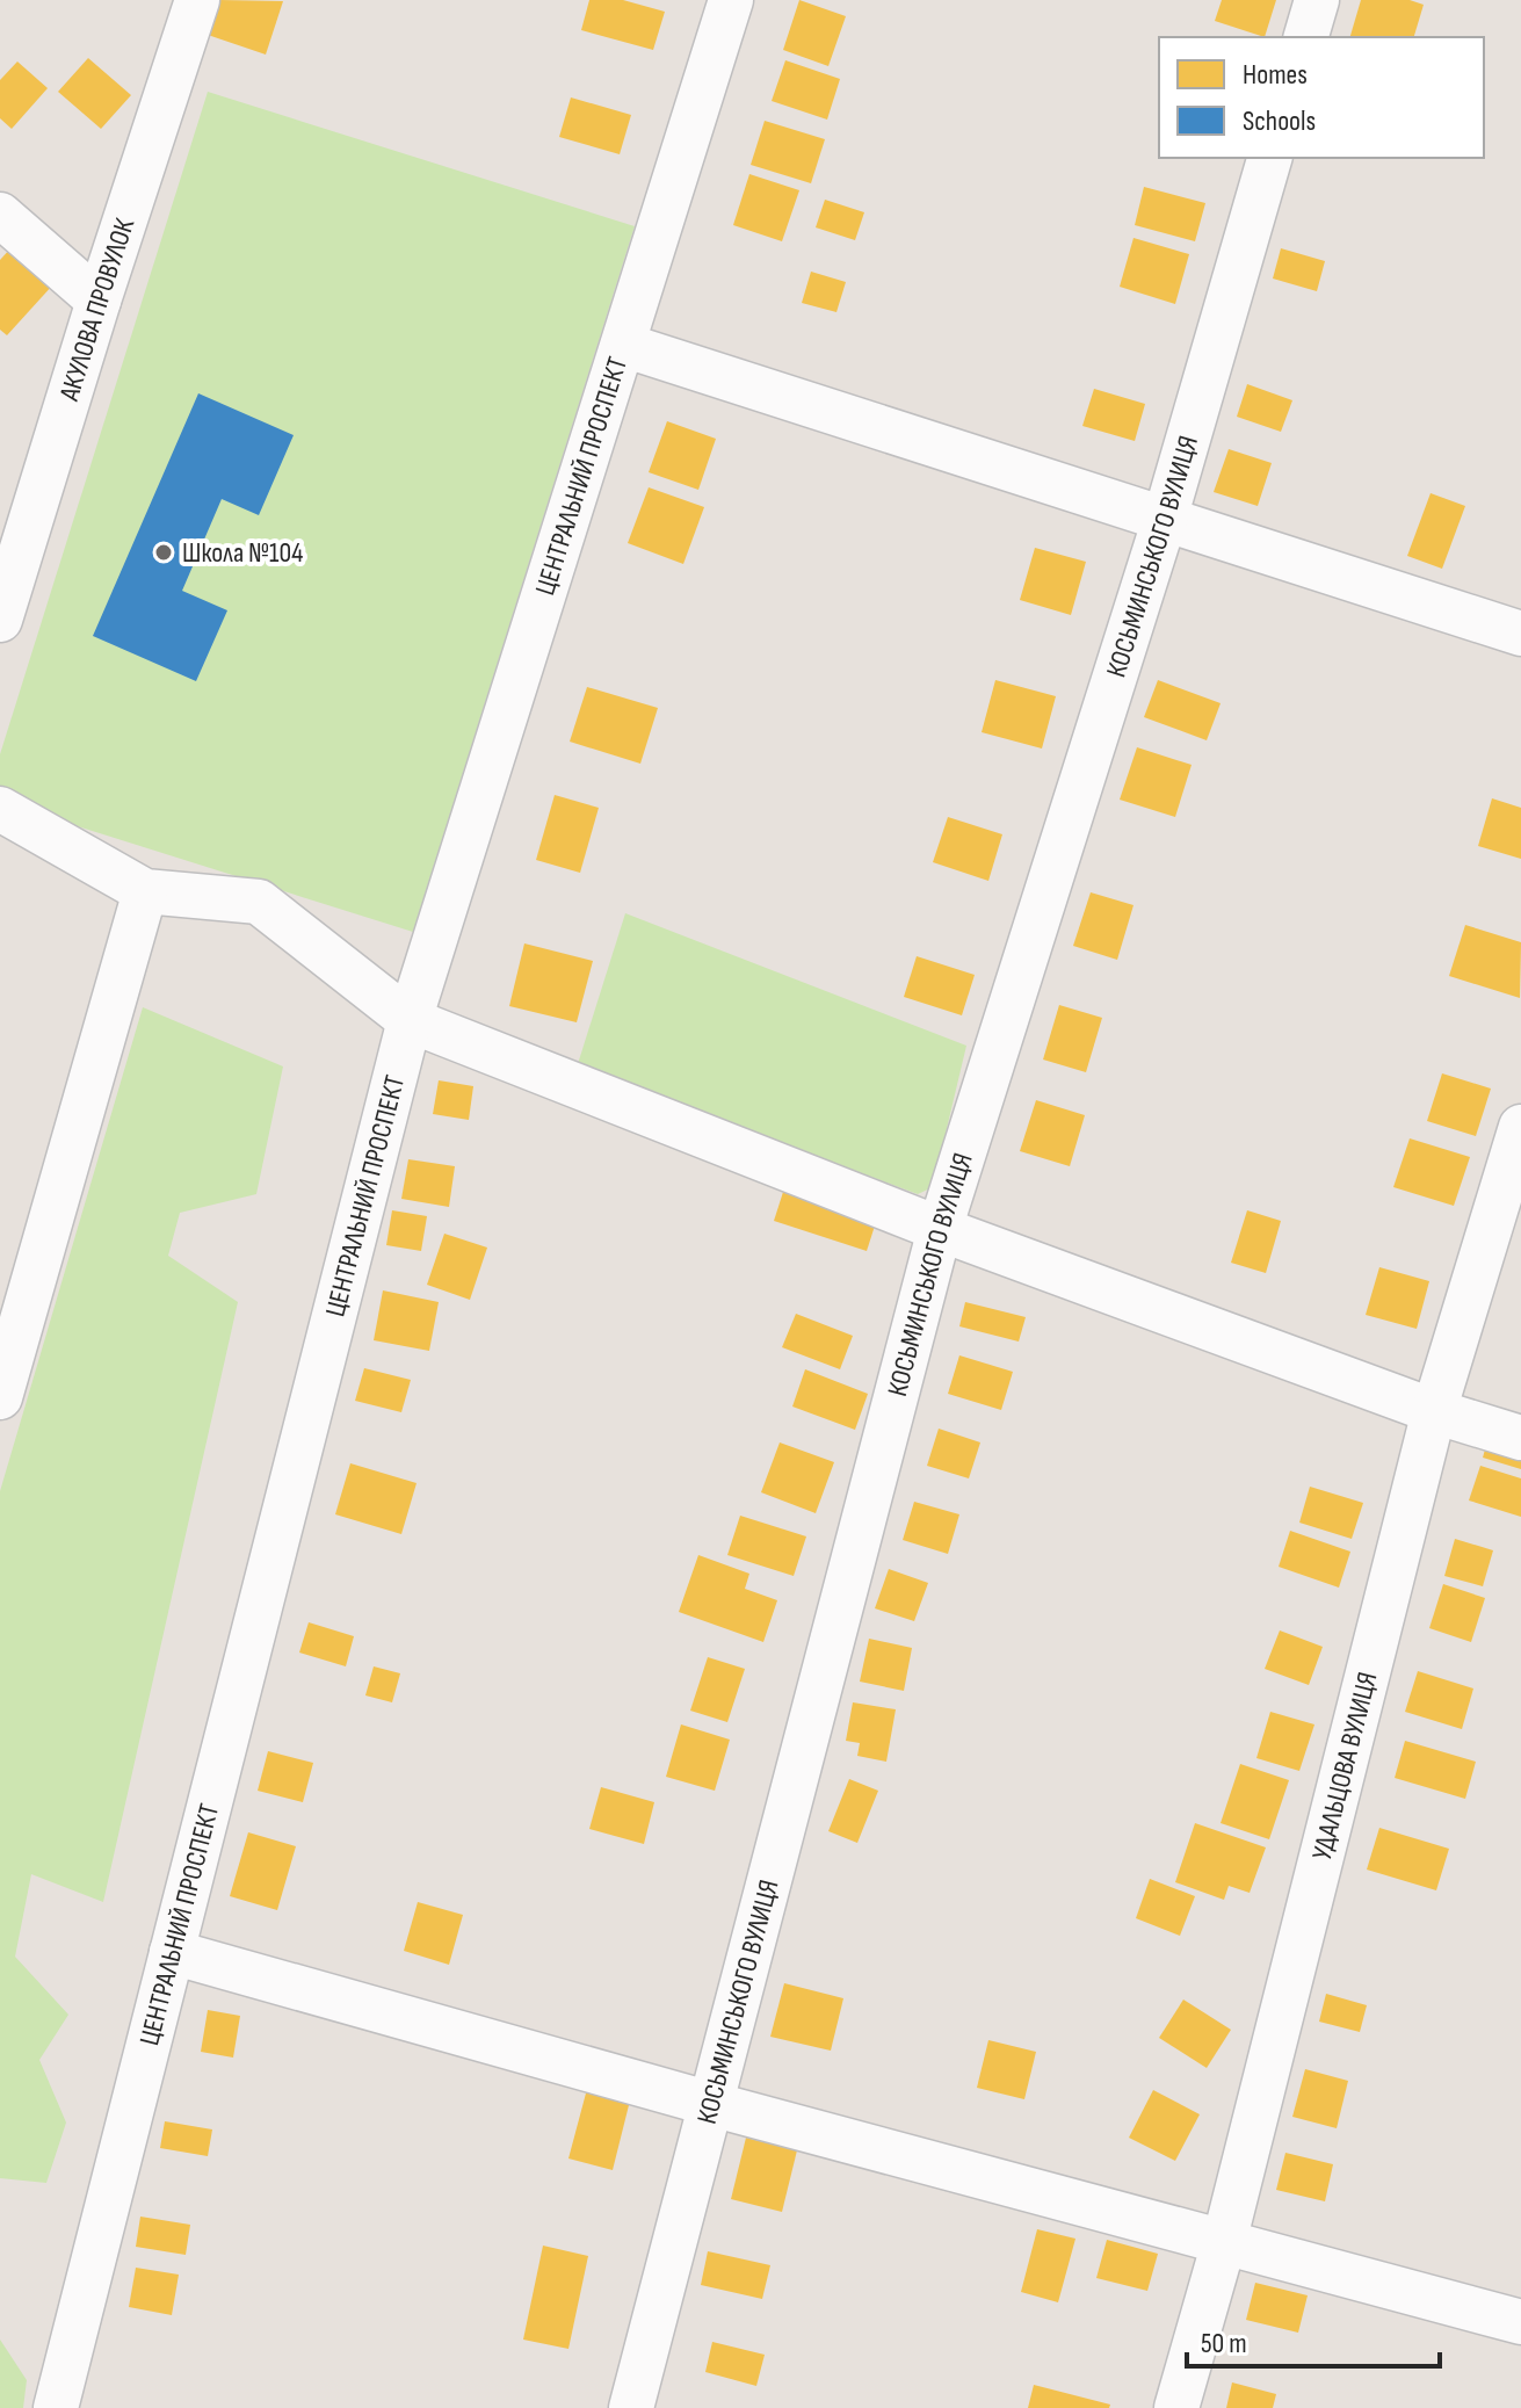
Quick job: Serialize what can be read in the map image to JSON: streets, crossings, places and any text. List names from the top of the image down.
{
  "streets": {
    "street": [
      "АКУЛОВА ПРОВУЛОК",
      "ЦЕНТРАЛЬНИЙ ПРОСПЕКТ",
      "КОСЬМИНСЬКОГО ВУЛИЦЯ",
      "УДАЛЬЦОВА ВУЛИЦЯ"
    ]
  },
  "places": ["Школа №104"],
  "legend": ["Homes", "Schools"],
  "scale_bar": "50 m"
}
